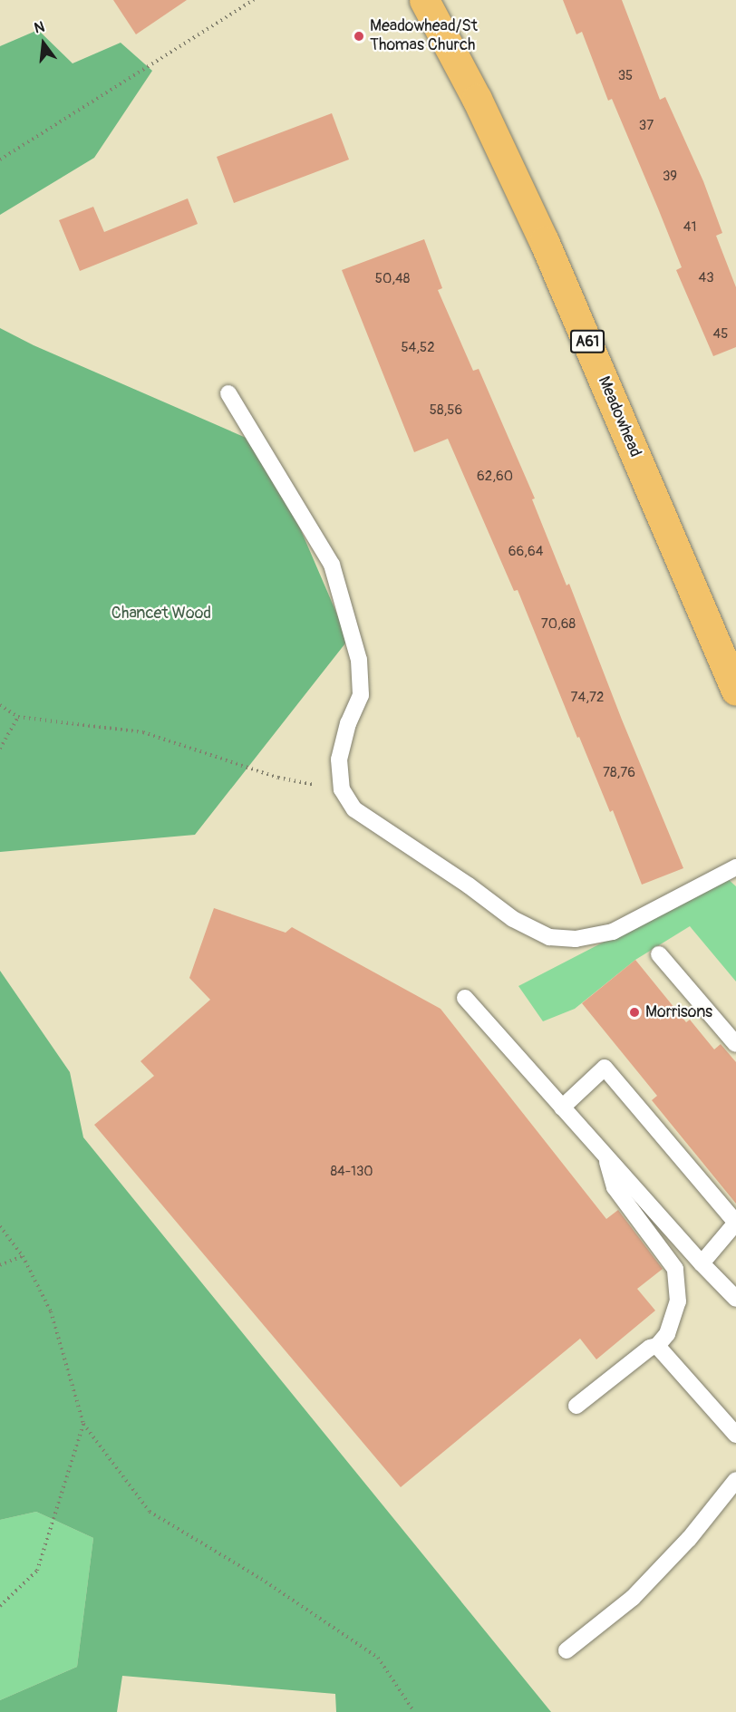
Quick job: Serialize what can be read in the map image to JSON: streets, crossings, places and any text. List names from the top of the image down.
{
  "streets": {
    "highway": ["A61", "Meadowhead"]
  },
  "parks": ["Chancet Wood"],
  "places": ["Meadowhead/St Thomas Church", "Morrisons"],
  "house_numbers": [
    "35",
    "37",
    "39",
    "41",
    "43",
    "50,48",
    "45",
    "54,52",
    "58,56",
    "62,60",
    "66,64",
    "70,68",
    "74,72",
    "78,76",
    "84-130"
  ],
  "north": "top"
}
